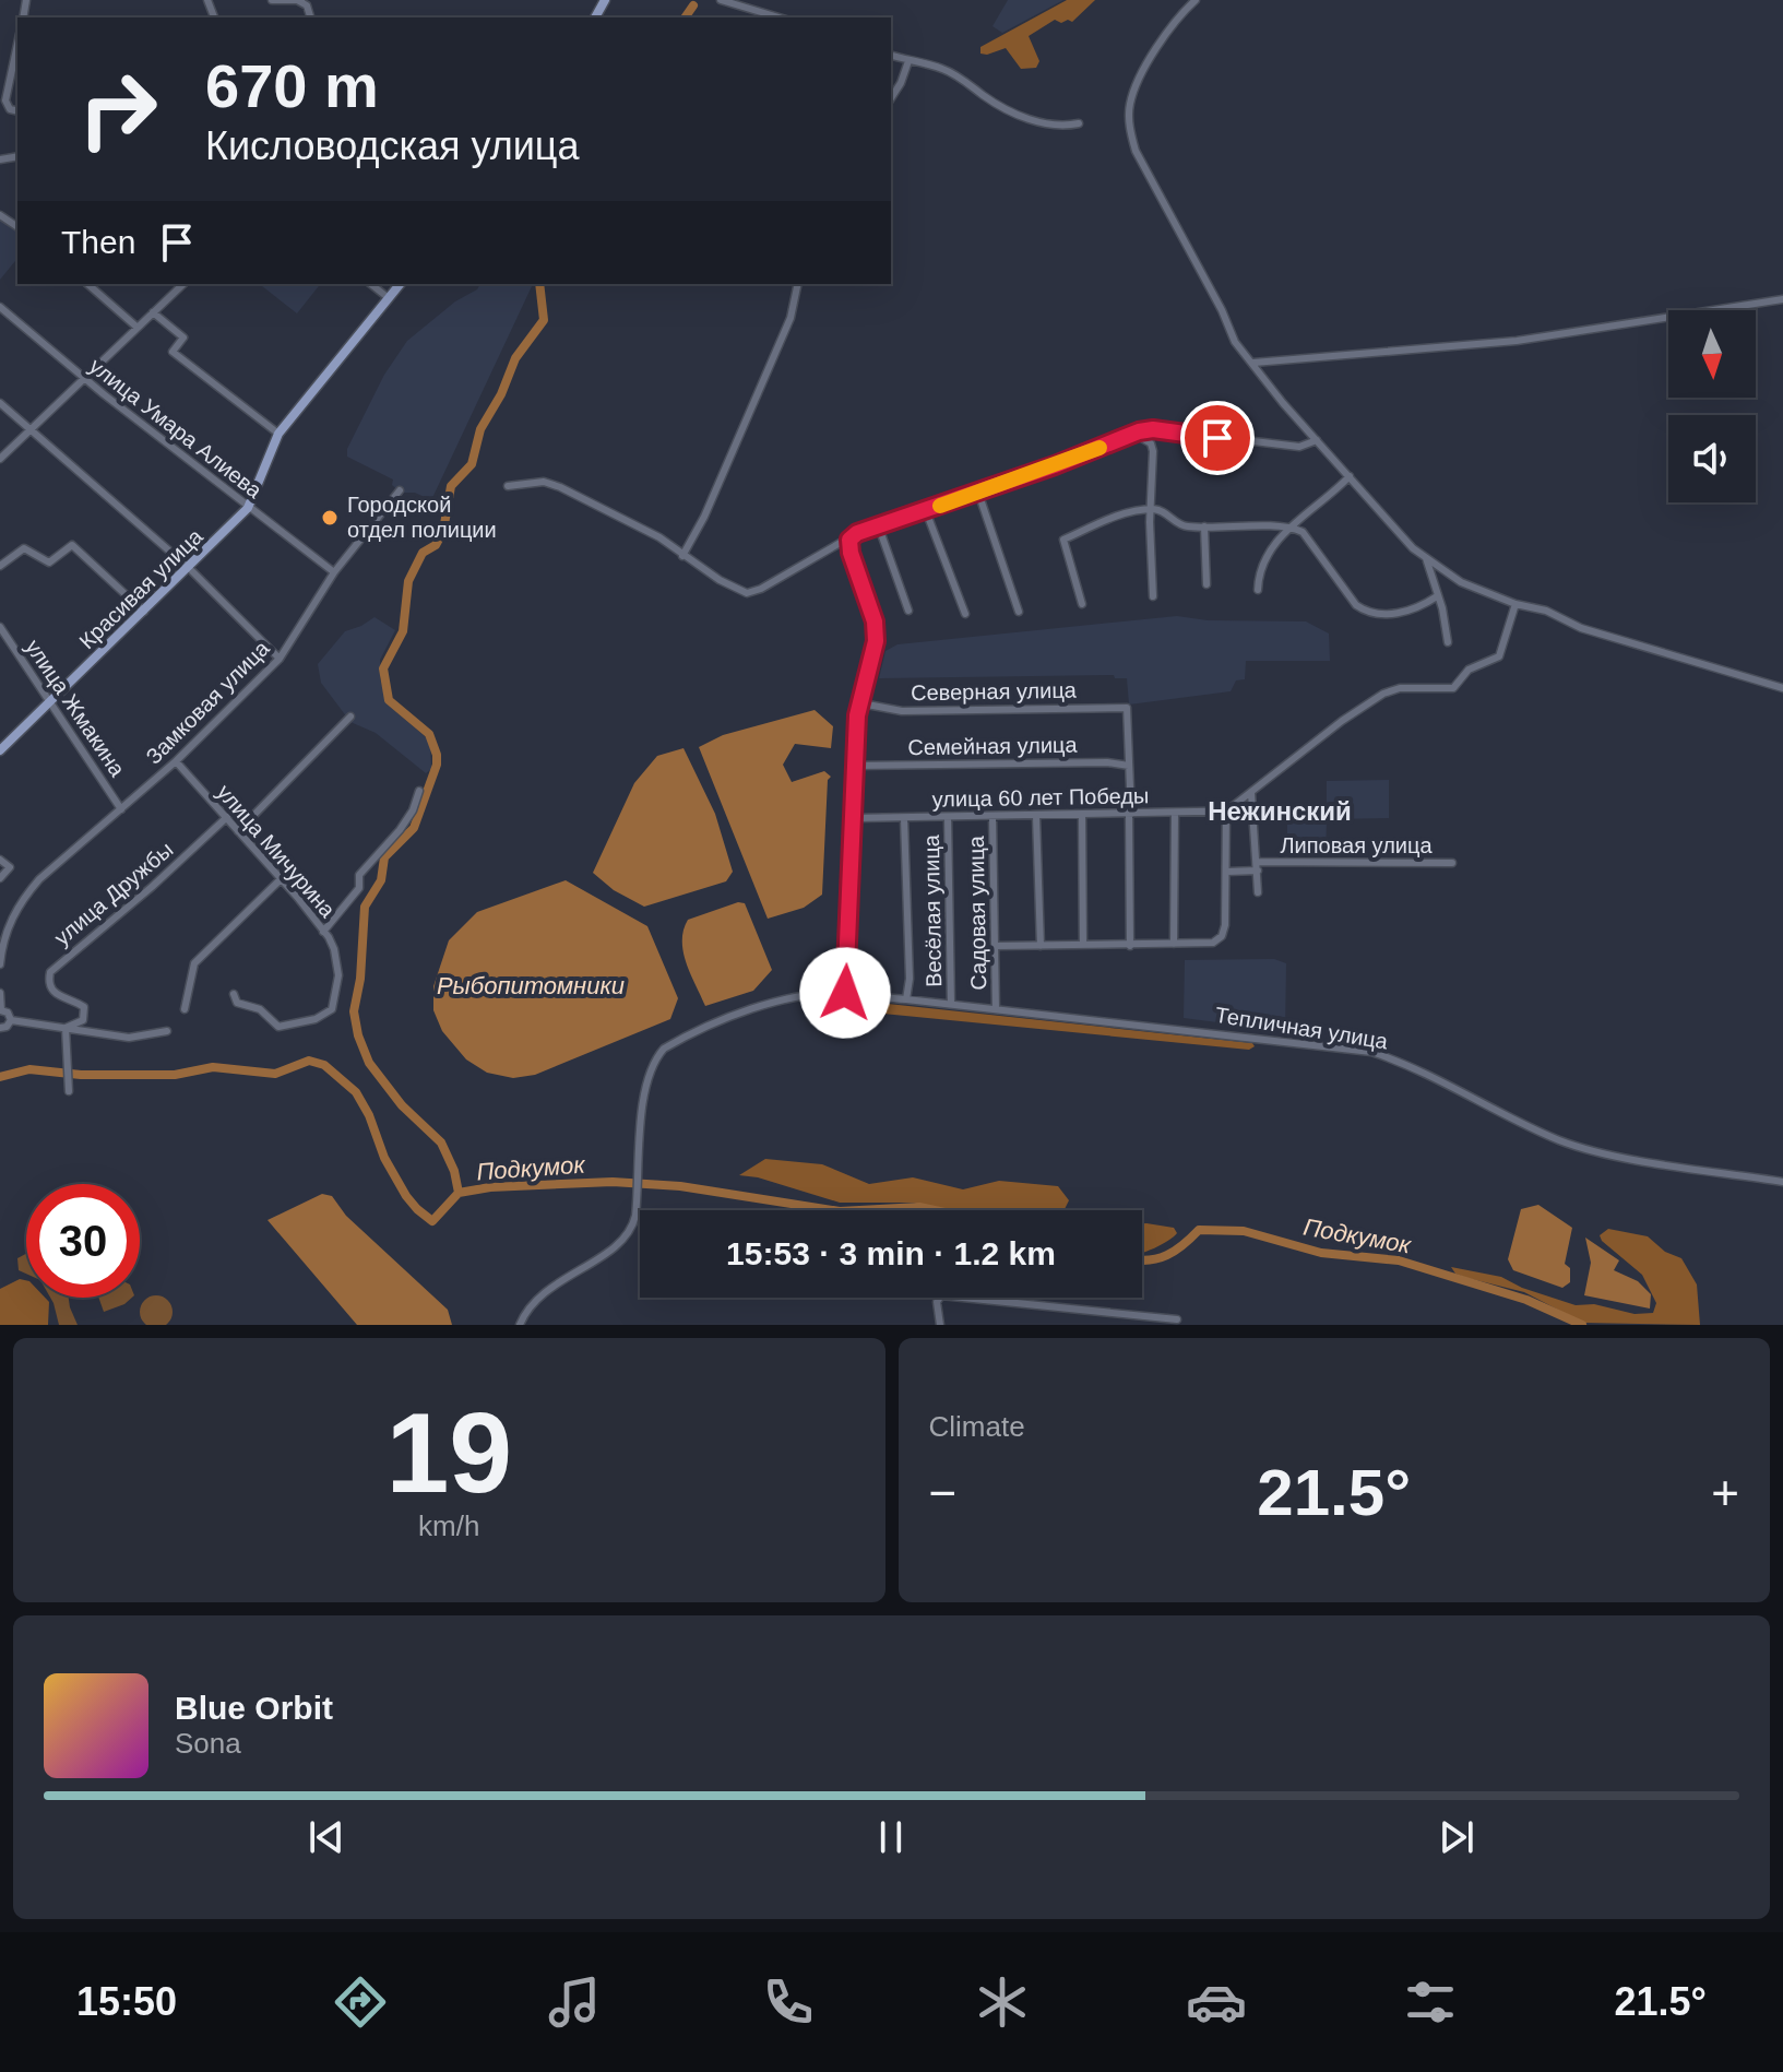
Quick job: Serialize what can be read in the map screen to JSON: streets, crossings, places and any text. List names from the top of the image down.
{
  "streets": {
    "main road": ["Красивая улица"],
    "street": [
      "улица Умара Алиева",
      "Северная улица",
      "Замковая улица",
      "улица Жмакина",
      "Семейная улица",
      "улица 60 лет Победы",
      "Липовая улица",
      "улица Мичурина",
      "улица Дружбы",
      "Весёлая улица",
      "Садовая улица",
      "Тепличная улица"
    ]
  },
  "crossings": [
    ["улица Умара Алиева", "Красивая улица"],
    ["улица Умара Алиева", "Замковая улица"],
    ["Красивая улица", "улица Жмакина"],
    ["Северная улица", "Семейная улица"],
    ["Замковая улица", "улица Жмакина"],
    ["Замковая улица", "улица Мичурина"],
    ["улица 60 лет Победы", "Весёлая улица"],
    ["улица 60 лет Победы", "Садовая улица"],
    ["улица Мичурина", "улица Дружбы"],
    ["Весёлая улица", "Тепличная улица"],
    ["Садовая улица", "Тепличная улица"]
  ],
  "districts": ["Нежинский"],
  "water": ["Рыбопитомники", "Подкумок"],
  "places": ["Городской отдел полиции"],
  "north": "bottom",
  "page": {
    "turn": ["670 m", "Кисловодская улица"],
    "then": "Then",
    "limit": "30",
    "trip": "15:53 · 3 min · 1.2 km",
    "tile": [
      ["19", "km/h"],
      "Climate"
    ],
    "heat": ["−", "21.5°", "+"],
    "song": ["Blue Orbit", "Sona"],
    "tabs": ["15:50", "21.5°"]
  }
}
